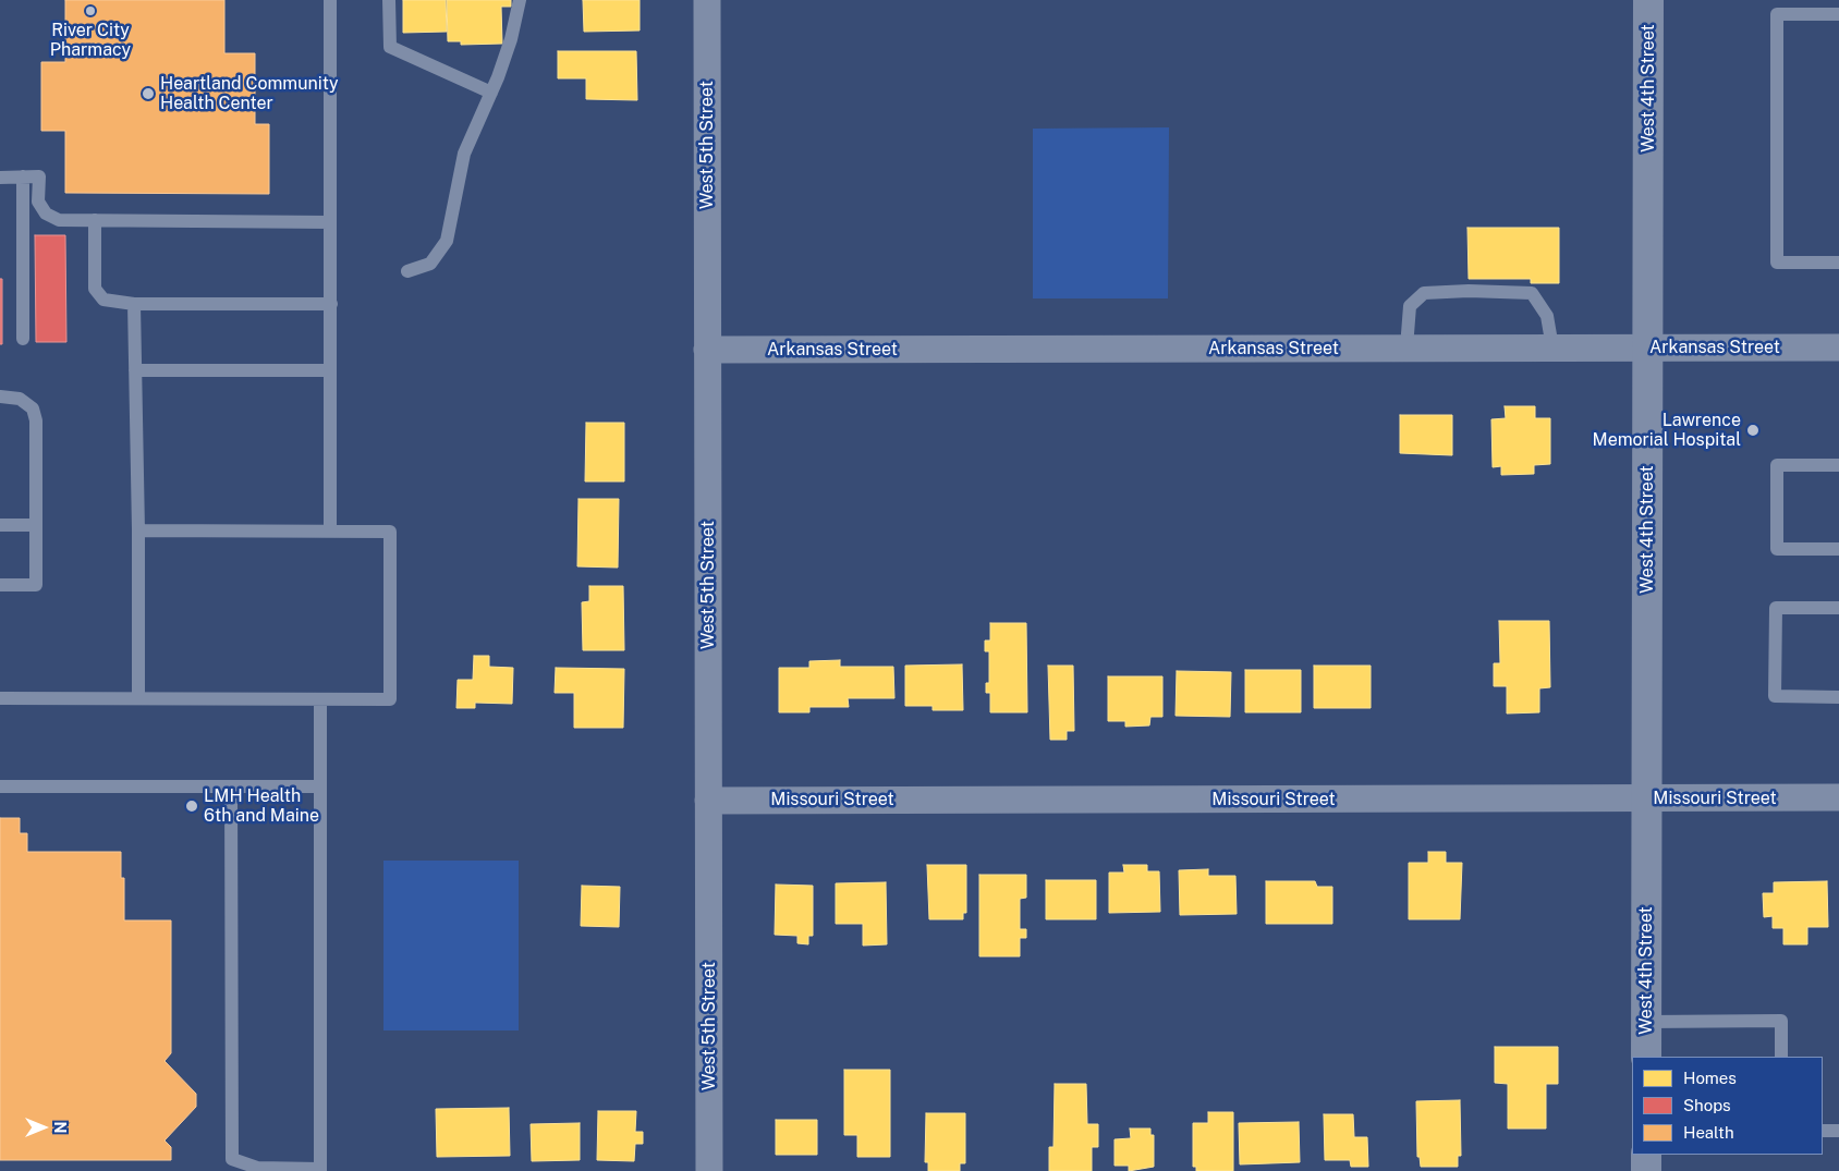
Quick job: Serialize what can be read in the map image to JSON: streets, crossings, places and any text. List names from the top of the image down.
{
  "streets": {
    "street": [
      "West 4th Street",
      "West 5th Street",
      "Arkansas Street",
      "Missouri Street"
    ]
  },
  "crossings": [
    ["West 4th Street", "Arkansas Street"],
    ["West 4th Street", "Missouri Street"],
    ["West 5th Street", "Arkansas Street"],
    ["West 5th Street", "Missouri Street"]
  ],
  "places": [
    "River City Pharmacy",
    "Heartland Community Health Center",
    "Lawrence Memorial Hospital",
    "LMH Health 6th and Maine"
  ],
  "legend": ["Homes", "Shops", "Health"],
  "north": "right"
}
